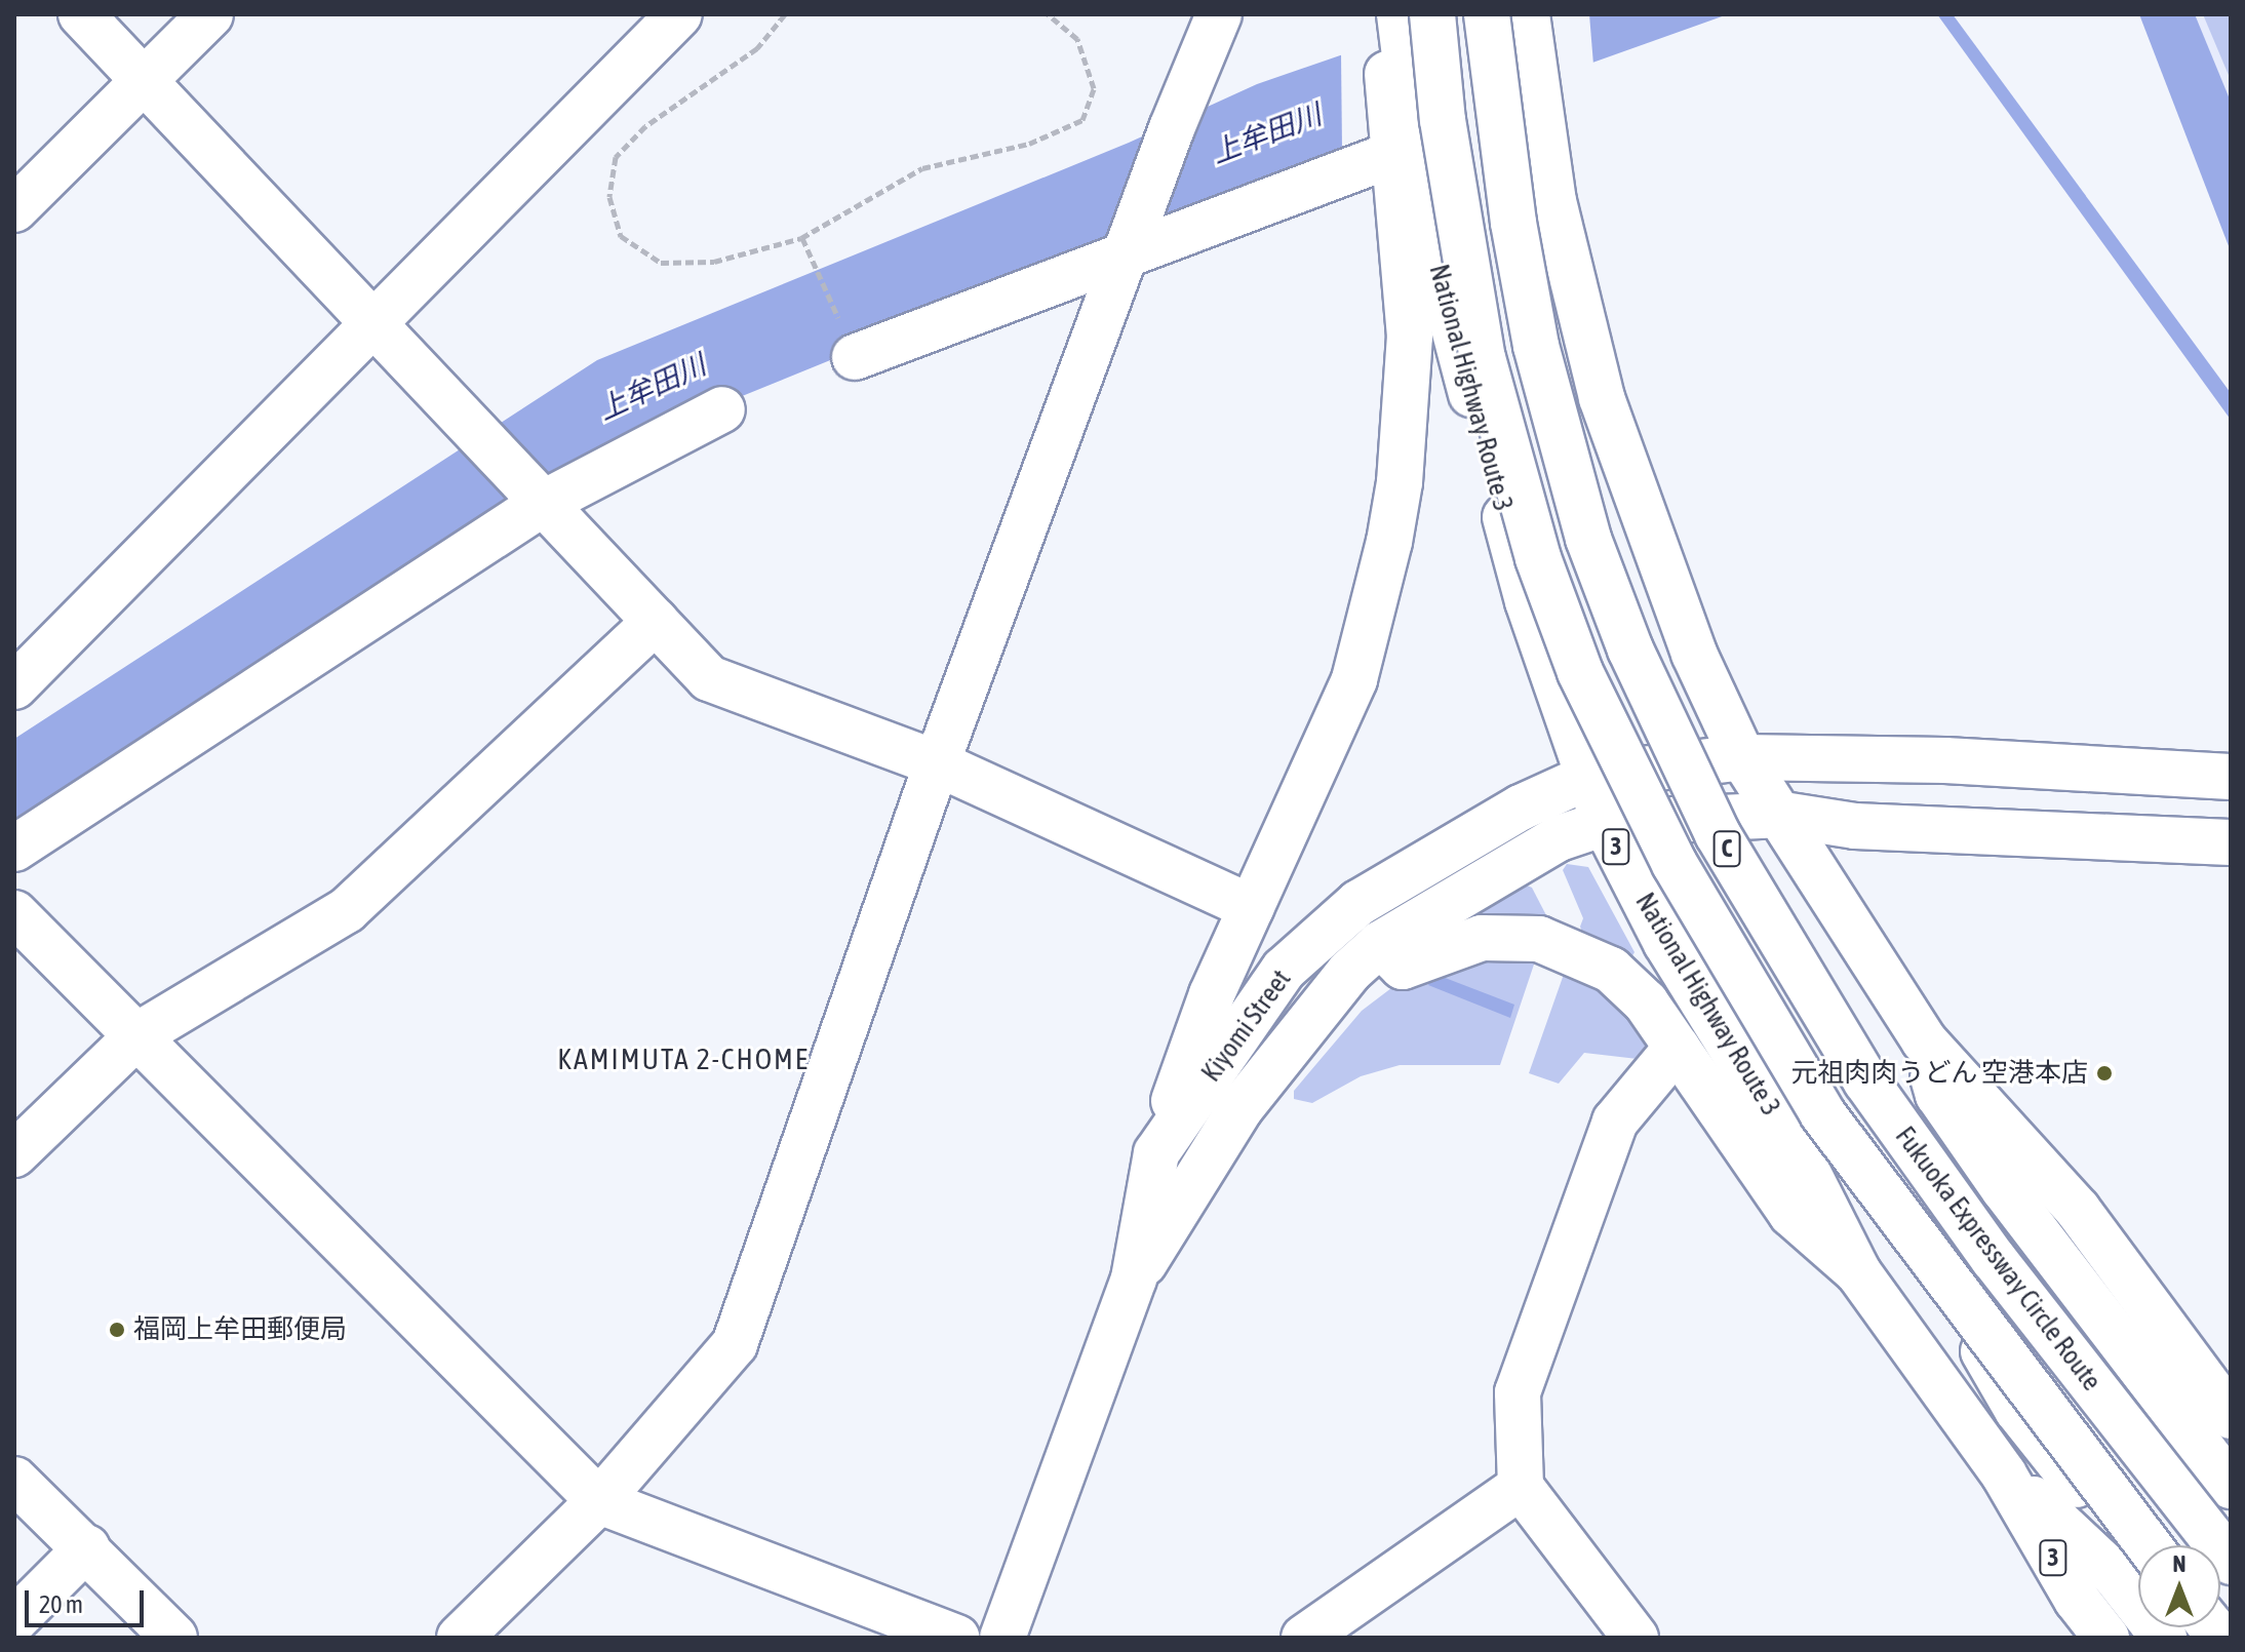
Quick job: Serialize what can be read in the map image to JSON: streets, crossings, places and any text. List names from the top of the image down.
{
  "streets": {
    "main road": [
      "National Highway Route 3",
      "3",
      "C",
      "Kiyomi Street",
      "Fukuoka Expressway Circle Route"
    ]
  },
  "crossings": [
    ["National Highway Route 3", "Kiyomi Street"],
    ["National Highway Route 3", "Fukuoka Expressway Circle Route"]
  ],
  "districts": ["KAMIMUTA 2-CHOME"],
  "water": ["上牟田川"],
  "places": ["元祖肉肉うどん 空港本店", "福岡上牟田郵便局"],
  "scale_bar": "20 m",
  "north": "top"
}
